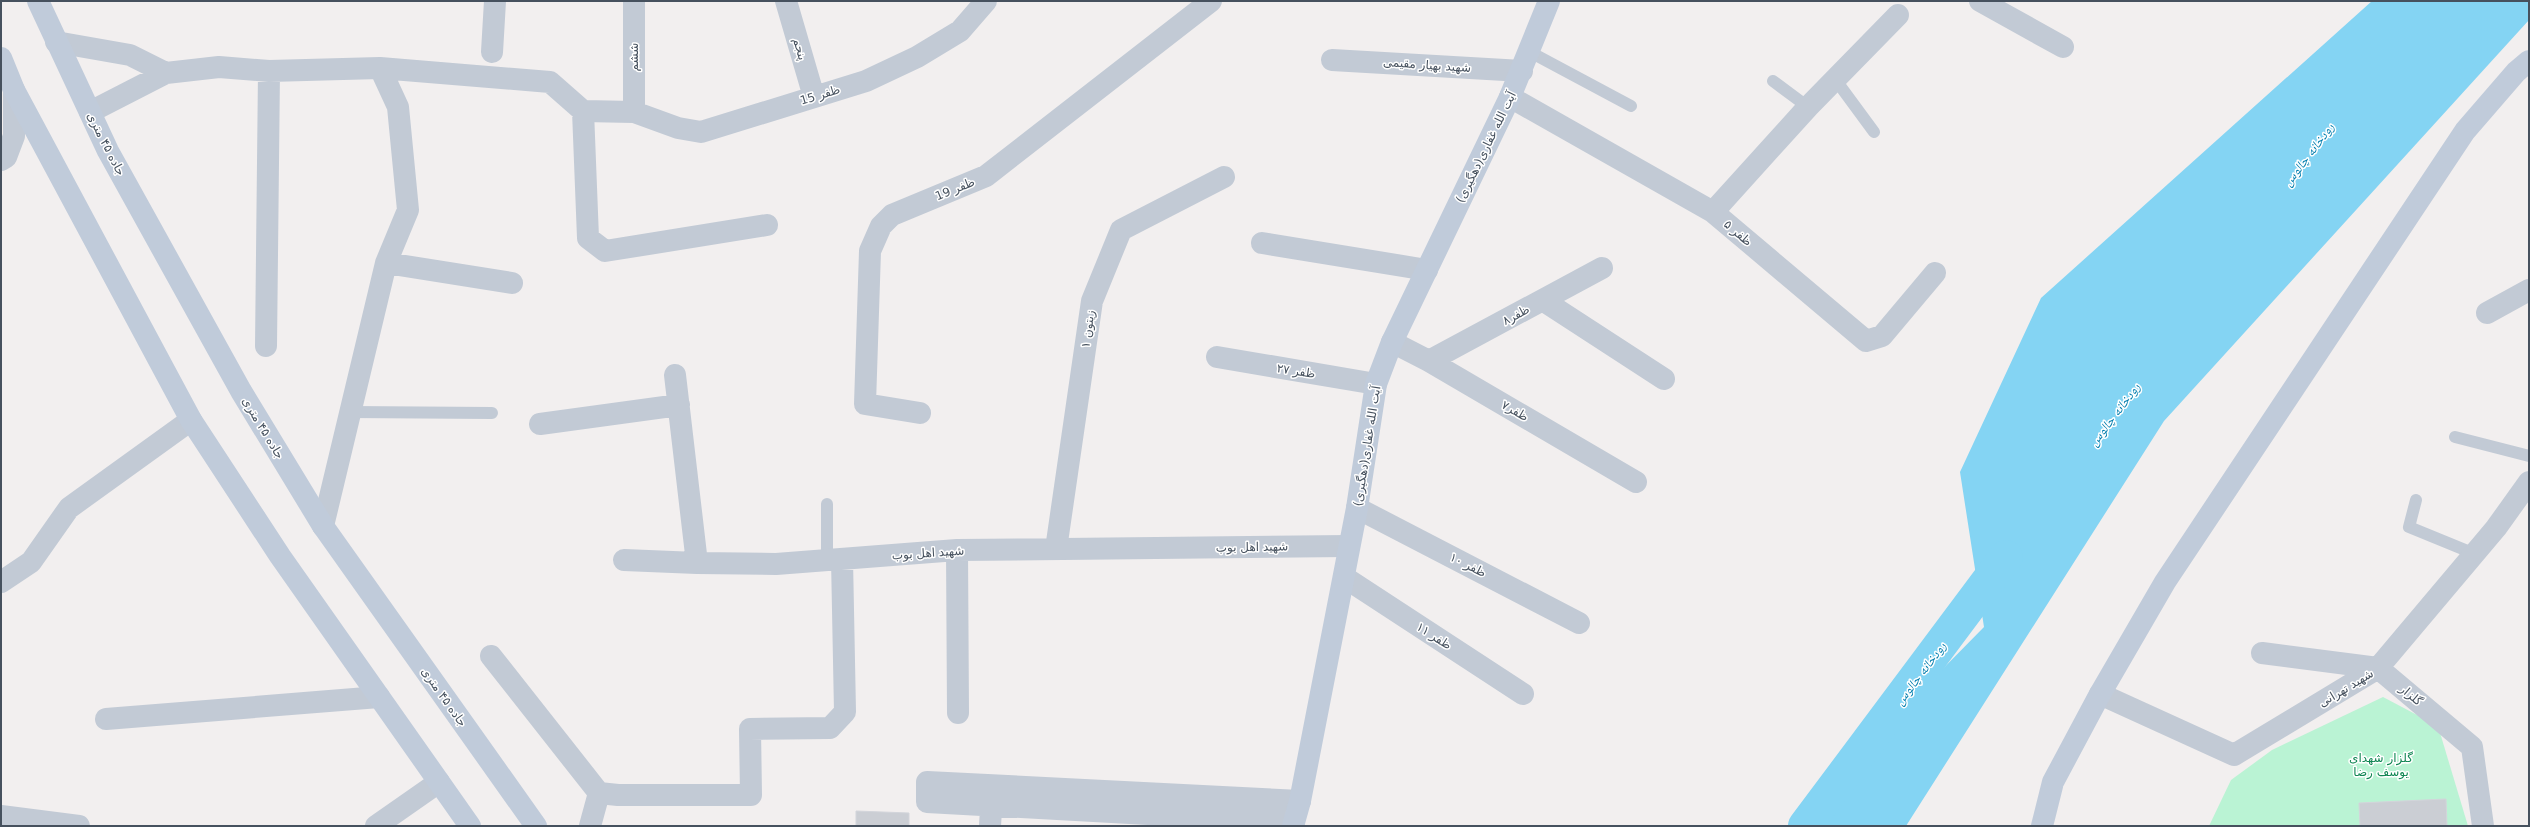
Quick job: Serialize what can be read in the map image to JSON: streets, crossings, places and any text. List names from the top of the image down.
{
  "streets": {
    "street": [
      "پنجم",
      "ششم",
      "شهید بهیار مقیمی",
      "ظفر 15",
      "جاده ۴۵ متری",
      "آیت الله غفاری(دهگیری)",
      "ظفر 19",
      "ظفر ۵",
      "ظفر۸",
      "زیتون ۱",
      "ظفر ۲۷",
      "ظفر۷",
      "شهید اهل بوب",
      "ظفر ۱۰",
      "ظفر ۱۱",
      "شهید تهرانی",
      "گلزار"
    ]
  },
  "crossings": [
    ["پنجم", "ظفر 15"],
    ["ششم", "ظفر 15"],
    ["شهید بهیار مقیمی", "آیت الله غفاری(دهگیری)"],
    ["آیت الله غفاری(دهگیری)", "ظفر ۵"],
    ["آیت الله غفاری(دهگیری)", "ظفر ۲۷"],
    ["آیت الله غفاری(دهگیری)", "ظفر۷"],
    ["آیت الله غفاری(دهگیری)", "شهید اهل بوب"],
    ["آیت الله غفاری(دهگیری)", "ظفر ۱۰"],
    ["آیت الله غفاری(دهگیری)", "ظفر ۱۱"],
    ["ظفر۸", "ظفر۷"],
    ["زیتون ۱", "شهید اهل بوب"],
    ["شهید تهرانی", "گلزار"]
  ],
  "water": ["رودخانه چالوس"],
  "parks": ["گلزار شهدای یوسف رضا"]
}
